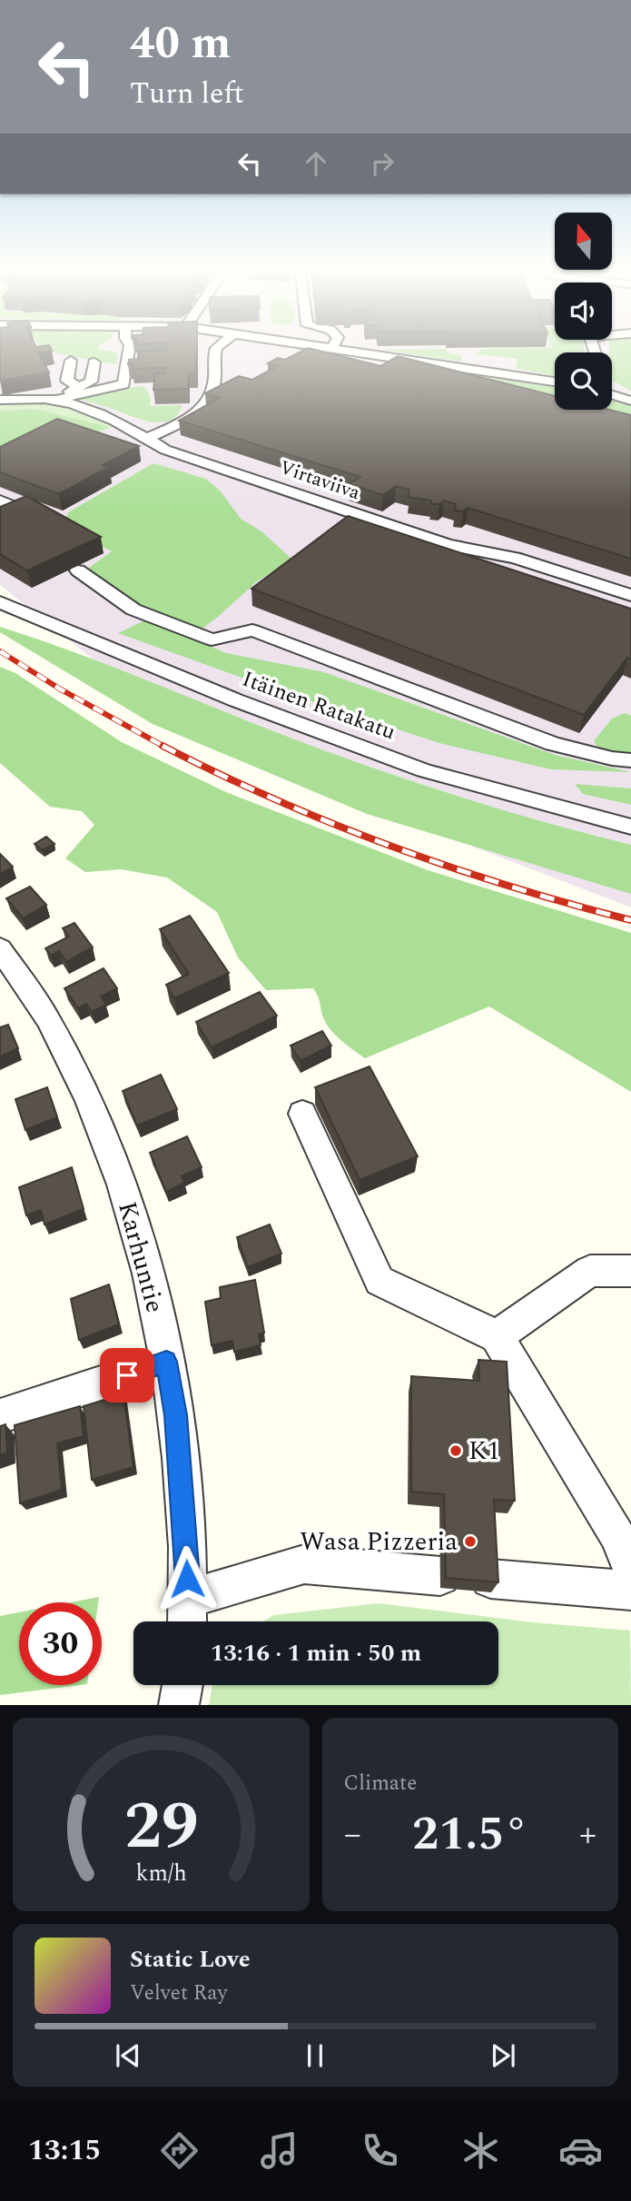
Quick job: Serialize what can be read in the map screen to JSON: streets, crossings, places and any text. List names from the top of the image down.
{
  "streets": {
    "street": ["Virtaviiva", "Itäinen Ratakatu", "Karhuntie"]
  },
  "places": ["K1", "Wasa Pizzeria"],
  "north": "top",
  "page": {
    "turn": ["40 m", "Turn left"],
    "limit": "30",
    "trip": "13:16 · 1 min · 50 m",
    "tile": "Climate",
    "heat": ["−", "21.5°", "+"],
    "song": ["Static Love", "Velvet Ray"],
    "tabs": "13:15",
    "gauge": ["29", "km/h"]
  }
}
